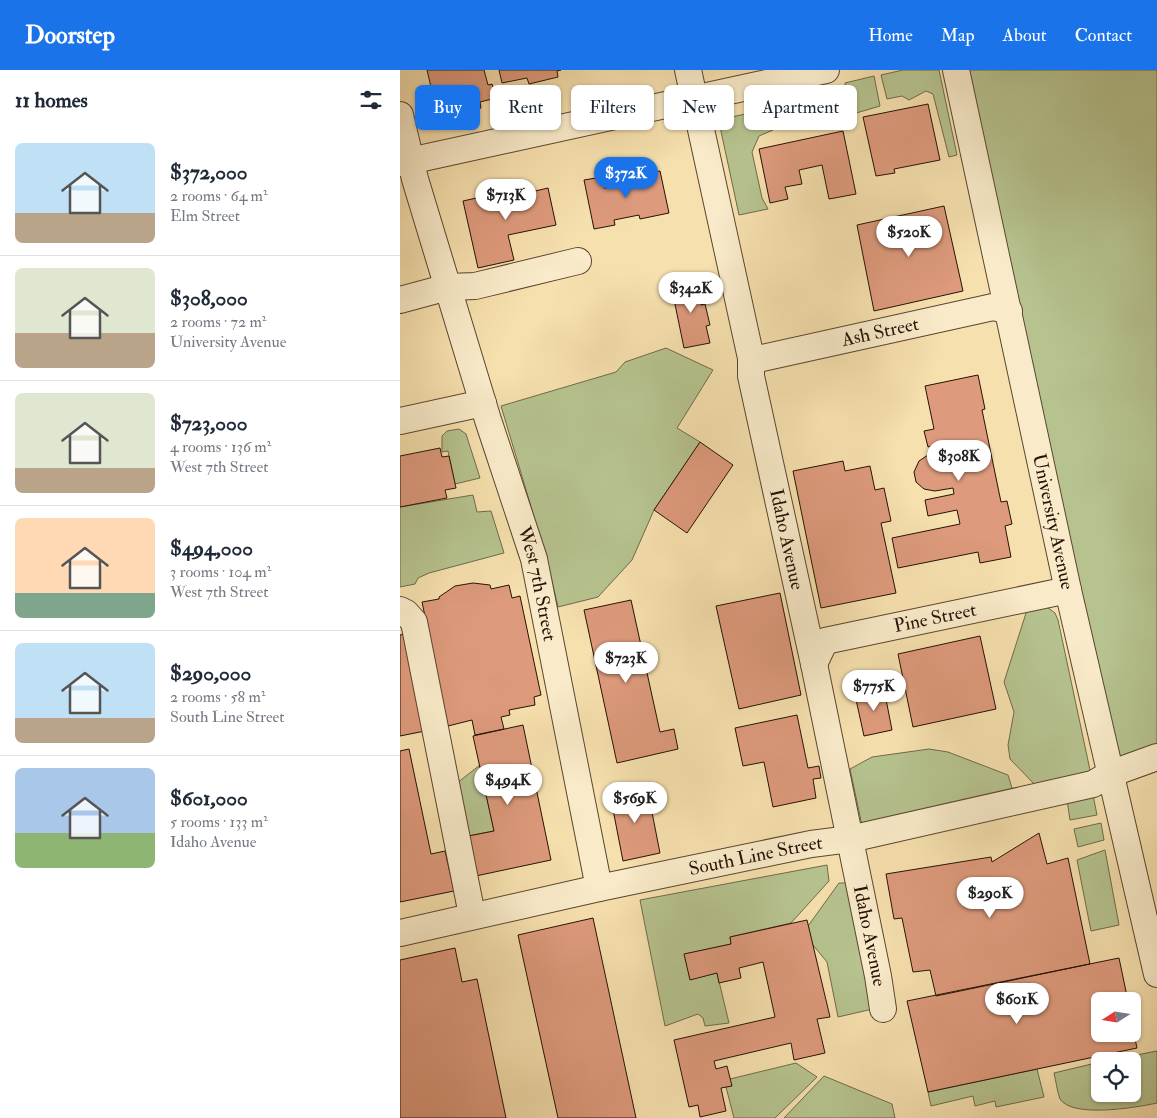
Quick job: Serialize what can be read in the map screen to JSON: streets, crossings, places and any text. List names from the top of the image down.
{
  "streets": {
    "street": [
      "Ash Street",
      "University Avenue",
      "Idaho Avenue",
      "West 7th Street",
      "Pine Street",
      "South Line Street"
    ]
  },
  "crossings": [
    ["Ash Street", "University Avenue"],
    ["Ash Street", "Idaho Avenue"],
    ["University Avenue", "Pine Street"],
    ["University Avenue", "South Line Street"],
    ["Idaho Avenue", "Pine Street"],
    ["Idaho Avenue", "South Line Street"],
    ["West 7th Street", "South Line Street"]
  ],
  "north": "left",
  "page": {
    "header": "Doorstep",
    "nav": [
      "Home",
      "Map",
      "About",
      "Contact"
    ],
    "heading": "11 homes",
    "chip": [
      "Buy",
      "Rent",
      "Filters",
      "New",
      "Apartment"
    ],
    "list": [
      {
        "name": "$372,000",
        "note": "2 rooms · 64 m² · Elm Street"
      },
      {
        "name": "$308,000",
        "note": "2 rooms · 72 m² · University Avenue"
      },
      {
        "name": "$723,000",
        "note": "4 rooms · 136 m² · West 7th Street"
      },
      {
        "name": "$494,000",
        "note": "3 rooms · 104 m² · West 7th Street"
      },
      {
        "name": "$290,000",
        "note": "2 rooms · 58 m² · South Line Street"
      },
      {
        "name": "$601,000",
        "note": "5 rooms · 133 m² · Idaho Avenue"
      }
    ],
    "price": [
      "$372K",
      "$713K",
      "$520K",
      "$342K",
      "$308K",
      "$723K",
      "$775K",
      "$494K",
      "$569K",
      "$290K",
      "$601K"
    ]
  }
}
